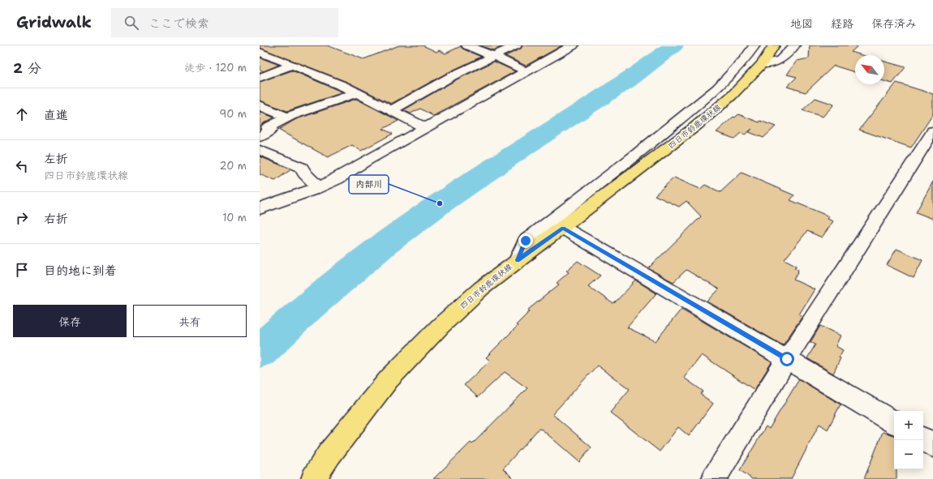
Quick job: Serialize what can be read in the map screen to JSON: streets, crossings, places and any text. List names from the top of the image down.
{
  "streets": {
    "main road": ["四日市鈴鹿環状線"]
  },
  "places": ["内部川"],
  "north": "top left",
  "page": {
    "header": "Gridwalk",
    "search": "ここで検索",
    "nav": ["地図", "経路", "保存済み"],
    "heading": ["2 分", "徒歩 · 120 m"],
    "list": [
      ["直進", "90 m"],
      ["左折", "四日市鈴鹿環状線", "20 m"],
      ["右折", "10 m"],
      "目的地に到着"
    ],
    "buttons": ["保存", "共有"],
    "map_buttons": ["+", "−"]
  }
}
